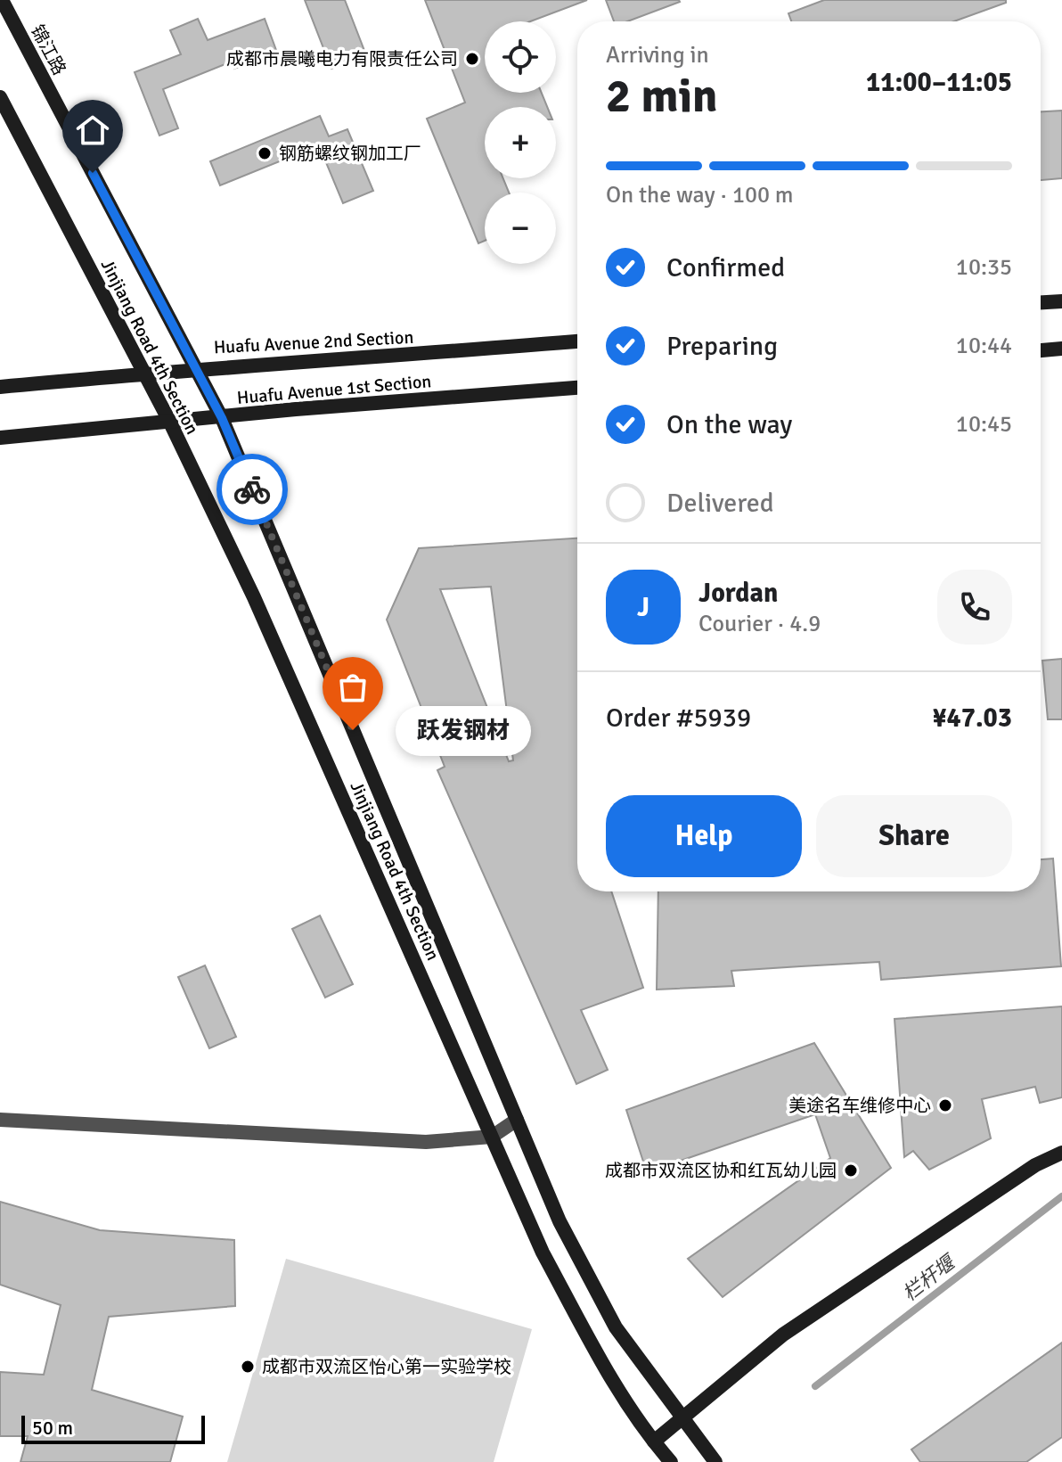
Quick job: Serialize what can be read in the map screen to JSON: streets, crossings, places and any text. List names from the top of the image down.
{
  "streets": {
    "street": [
      "锦江路",
      "Huafu Avenue 2nd Section",
      "Jinjiang Road 4th Section",
      "Huafu Avenue 1st Section"
    ]
  },
  "crossings": [
    ["锦江路", "Huafu Avenue 2nd Section"],
    ["锦江路", "Jinjiang Road 4th Section"],
    ["锦江路", "Huafu Avenue 1st Section"],
    ["Huafu Avenue 2nd Section", "Jinjiang Road 4th Section"],
    ["Jinjiang Road 4th Section", "Huafu Avenue 1st Section"]
  ],
  "water": ["栏杆堰"],
  "places": [
    "成都市晨曦电力有限责任公司",
    "钢筋螺纹钢加工厂",
    "跃发钢材",
    "美途名车维修中心",
    "成都市双流区协和红瓦幼儿园",
    "成都市双流区怡心第一实验学校"
  ],
  "scale_bar": "50 m",
  "page": {
    "map_buttons": ["+", "−"],
    "heading": ["2 min", "Arriving in", "11:00–11:05"],
    "panel": [
      "Jordan",
      "Courier · 4.9",
      "Order #5939",
      "¥47.03"
    ],
    "bar": "On the way · 100 m",
    "list": [
      ["Confirmed", "10:35"],
      ["Preparing", "10:44"],
      ["On the way", "10:45"],
      "Delivered"
    ],
    "round": "J",
    "bubble": "跃发钢材",
    "buttons": ["Help", "Share"],
    "scale": "50 m"
  }
}
